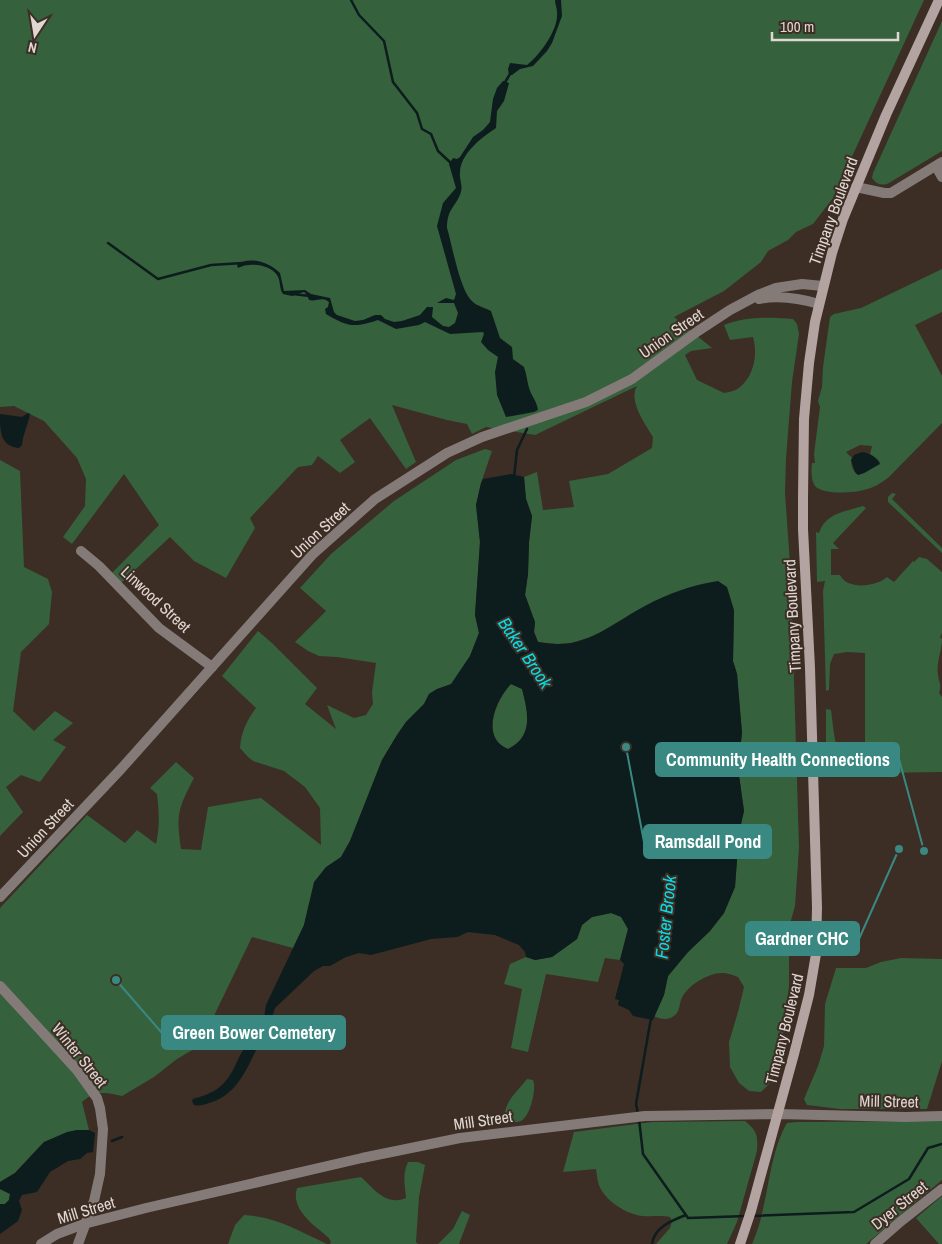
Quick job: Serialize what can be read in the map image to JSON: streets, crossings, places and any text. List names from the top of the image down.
{
  "streets": {
    "main road": ["Timpany Boulevard"],
    "street": [
      "Union Street",
      "Linwood Street",
      "Winter Street",
      "Mill Street",
      "Dyer Street"
    ]
  },
  "crossings": [
    ["Timpany Boulevard", "Mill Street"],
    ["Union Street", "Linwood Street"],
    ["Winter Street", "Mill Street"]
  ],
  "water": ["Baker Brook", "Foster Brook"],
  "places": [
    "Ramsdall Pond",
    "Gardner CHC",
    "Community Health Connections",
    "Green Bower Cemetery"
  ],
  "scale_bar": "100 m",
  "north": "bottom"
}
